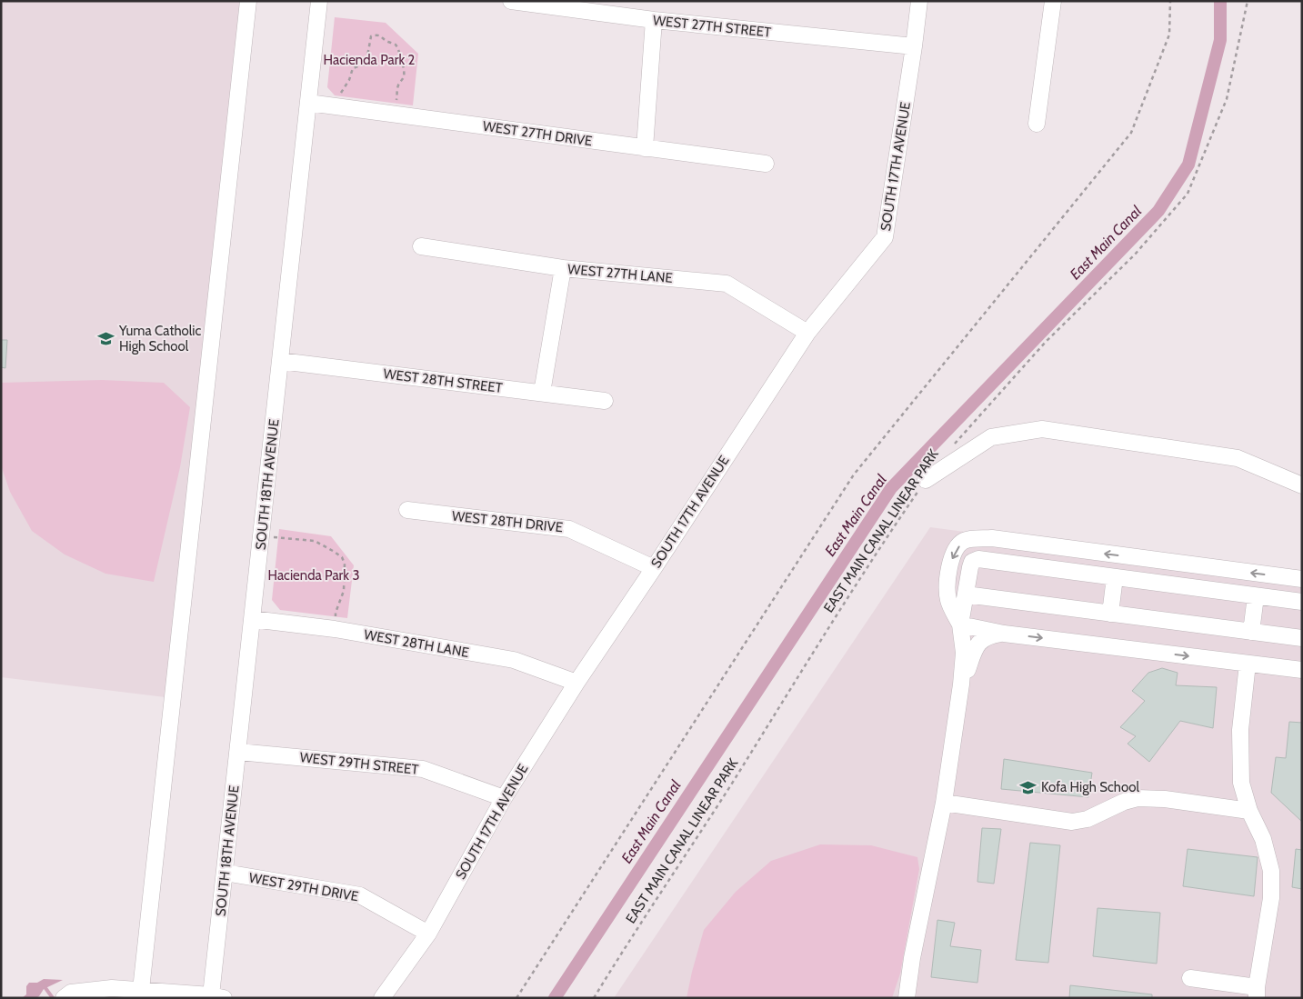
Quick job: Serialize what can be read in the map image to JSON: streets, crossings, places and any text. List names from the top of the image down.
{
  "streets": {
    "street": [
      "WEST 27TH STREET",
      "WEST 27TH DRIVE",
      "SOUTH 17TH AVENUE",
      "WEST 27TH LANE",
      "WEST 28TH STREET",
      "SOUTH 18TH AVENUE",
      "WEST 28TH DRIVE",
      "WEST 28TH LANE",
      "WEST 29TH STREET",
      "WEST 29TH DRIVE"
    ],
    "path": ["EAST MAIN CANAL LINEAR PARK"]
  },
  "crossings": [
    ["WEST 27TH STREET", "SOUTH 17TH AVENUE"],
    ["WEST 27TH DRIVE", "SOUTH 18TH AVENUE"],
    ["SOUTH 17TH AVENUE", "WEST 27TH LANE"],
    ["SOUTH 17TH AVENUE", "WEST 28TH DRIVE"],
    ["SOUTH 17TH AVENUE", "WEST 28TH LANE"],
    ["SOUTH 17TH AVENUE", "WEST 29TH STREET"],
    ["SOUTH 17TH AVENUE", "WEST 29TH DRIVE"],
    ["WEST 28TH STREET", "SOUTH 18TH AVENUE"],
    ["SOUTH 18TH AVENUE", "WEST 28TH LANE"],
    ["SOUTH 18TH AVENUE", "WEST 29TH STREET"],
    ["SOUTH 18TH AVENUE", "WEST 29TH DRIVE"]
  ],
  "water": ["East Main Canal"],
  "parks": ["Hacienda Park 2", "Hacienda Park 3"],
  "places": {
    "school or university": ["Yuma Catholic High School", "Kofa High School"]
  }
}
